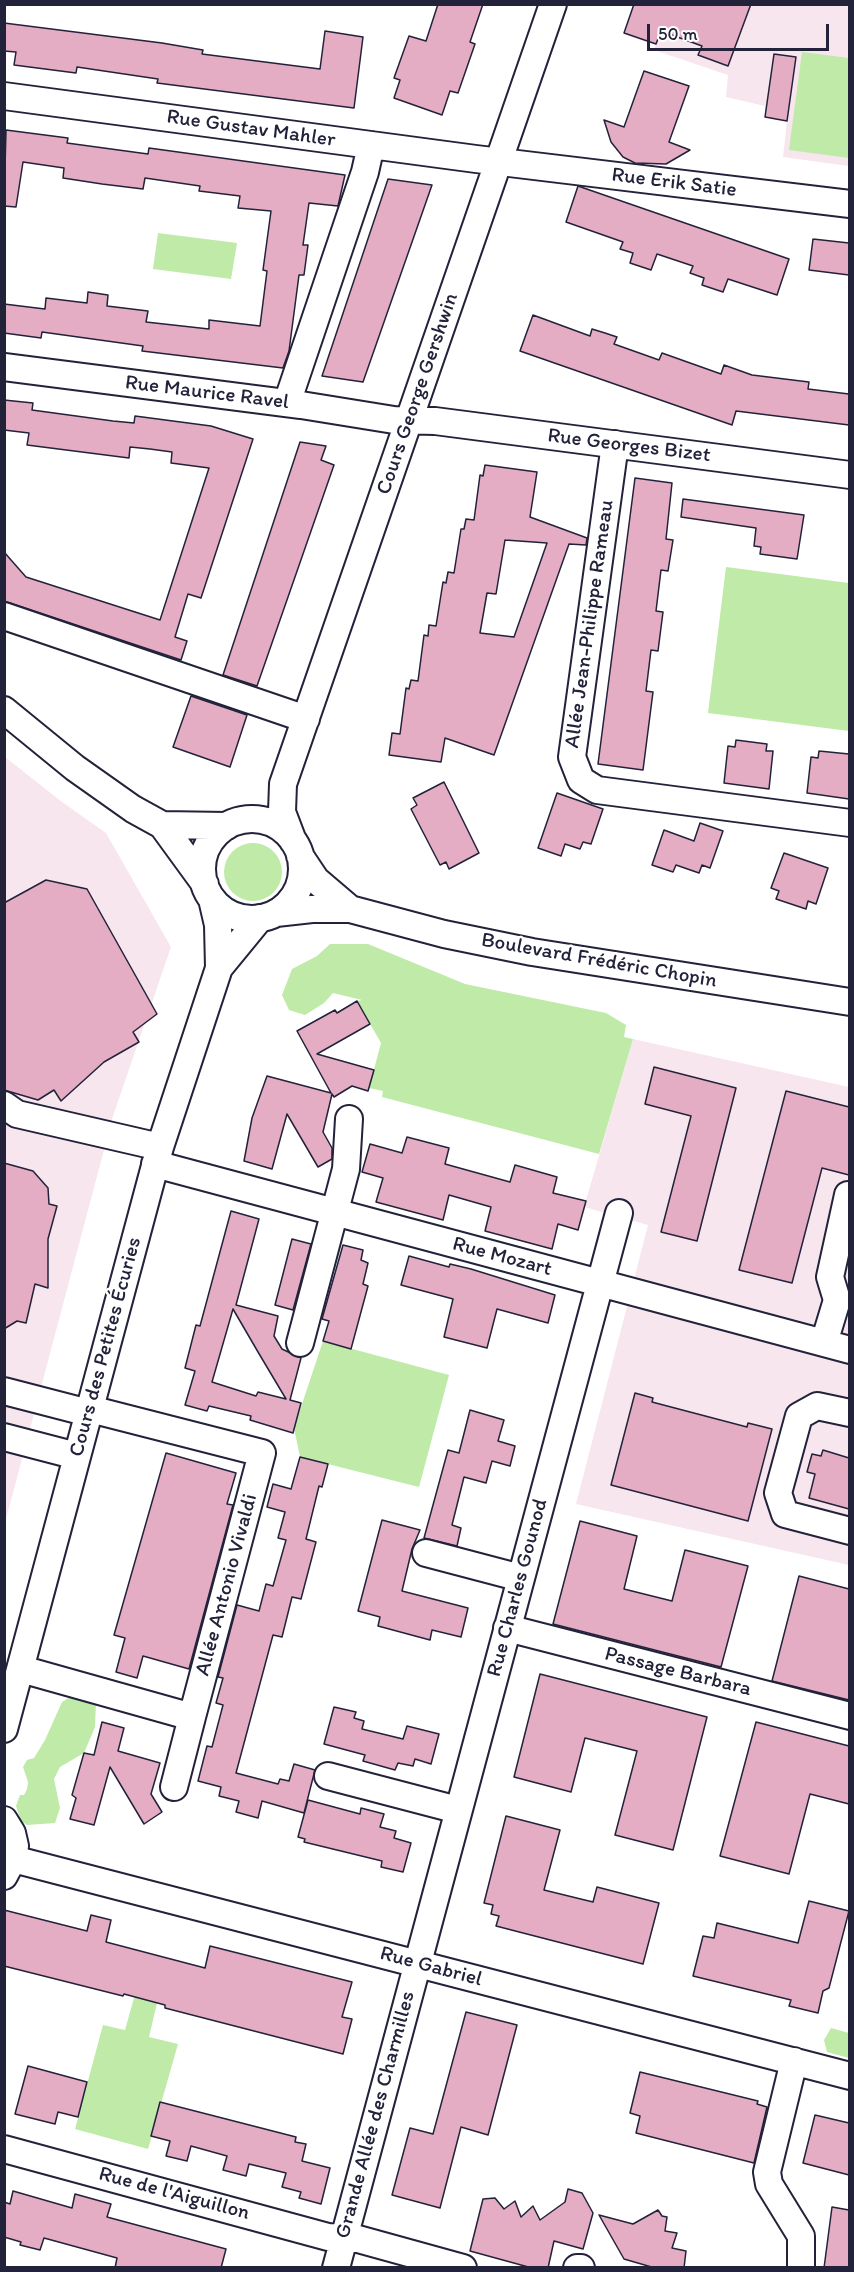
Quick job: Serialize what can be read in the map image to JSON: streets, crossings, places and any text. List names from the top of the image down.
{
  "streets": {
    "street": [
      "Rue Gustav Mahler",
      "Rue Erik Satie",
      "Rue Maurice Ravel",
      "Cours George Gershwin",
      "Rue Georges Bizet",
      "Allée Jean-Philippe Rameau",
      "Boulevard Frédéric Chopin",
      "Rue Mozart",
      "Cours des Petites Écuries",
      "Allée Antonio Vivaldi",
      "Rue Charles Gounod",
      "Passage Barbara",
      "Rue Gabriel",
      "Grande Allée des Charmilles",
      "Rue de l'Aiguillon"
    ]
  },
  "crossings": [
    ["Rue Gustav Mahler", "Rue Erik Satie"],
    ["Rue Gustav Mahler", "Cours George Gershwin"],
    ["Rue Erik Satie", "Cours George Gershwin"],
    ["Rue Maurice Ravel", "Cours George Gershwin"],
    ["Rue Maurice Ravel", "Rue Georges Bizet"],
    ["Cours George Gershwin", "Rue Georges Bizet"],
    ["Cours George Gershwin", "Boulevard Frédéric Chopin"],
    ["Cours George Gershwin", "Cours des Petites Écuries"],
    ["Rue Georges Bizet", "Allée Jean-Philippe Rameau"],
    ["Boulevard Frédéric Chopin", "Cours des Petites Écuries"],
    ["Rue Mozart", "Cours des Petites Écuries"],
    ["Rue Mozart", "Rue Charles Gounod"],
    ["Cours des Petites Écuries", "Allée Antonio Vivaldi"],
    ["Rue Charles Gounod", "Passage Barbara"],
    ["Rue Charles Gounod", "Rue Gabriel"],
    ["Rue Charles Gounod", "Grande Allée des Charmilles"],
    ["Rue Gabriel", "Grande Allée des Charmilles"],
    ["Grande Allée des Charmilles", "Rue de l'Aiguillon"]
  ],
  "scale_bar": "50 m"
}
